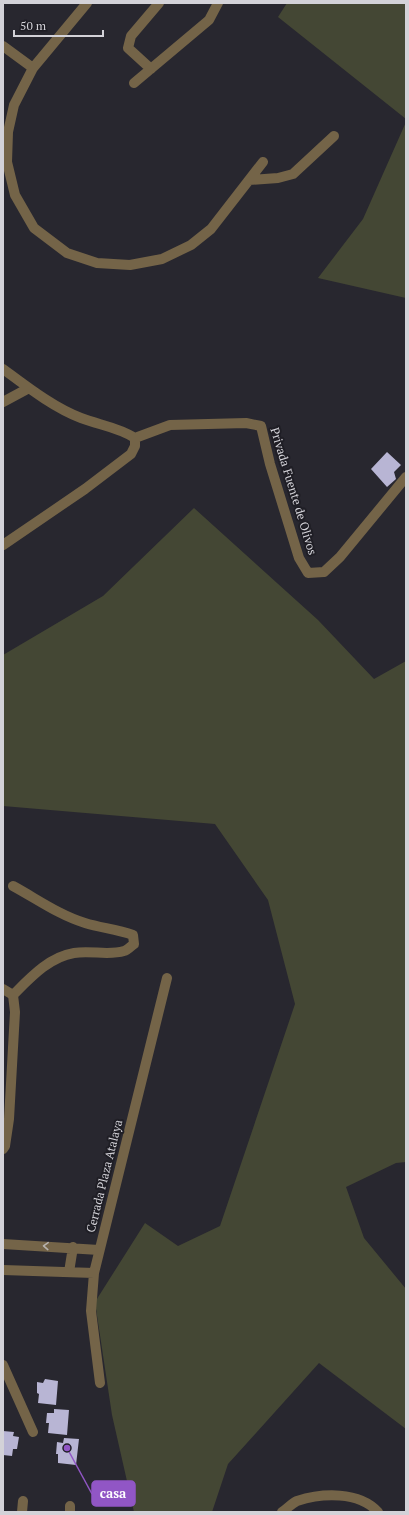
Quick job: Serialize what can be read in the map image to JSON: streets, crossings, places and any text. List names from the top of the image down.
{
  "streets": {
    "street": ["Privada Fuente de Olivos", "Cerrada Plaza Atalaya"]
  },
  "places": ["casa"],
  "scale_bar": "50 m"
}
